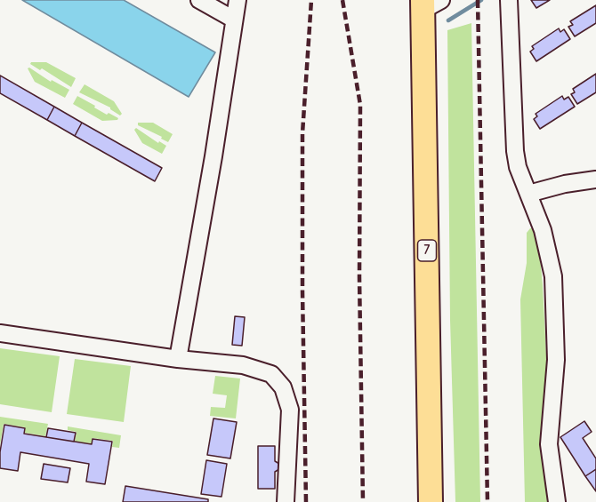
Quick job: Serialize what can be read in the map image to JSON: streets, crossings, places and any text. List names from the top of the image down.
{
  "streets": {
    "highway": ["7"]
  }
}
